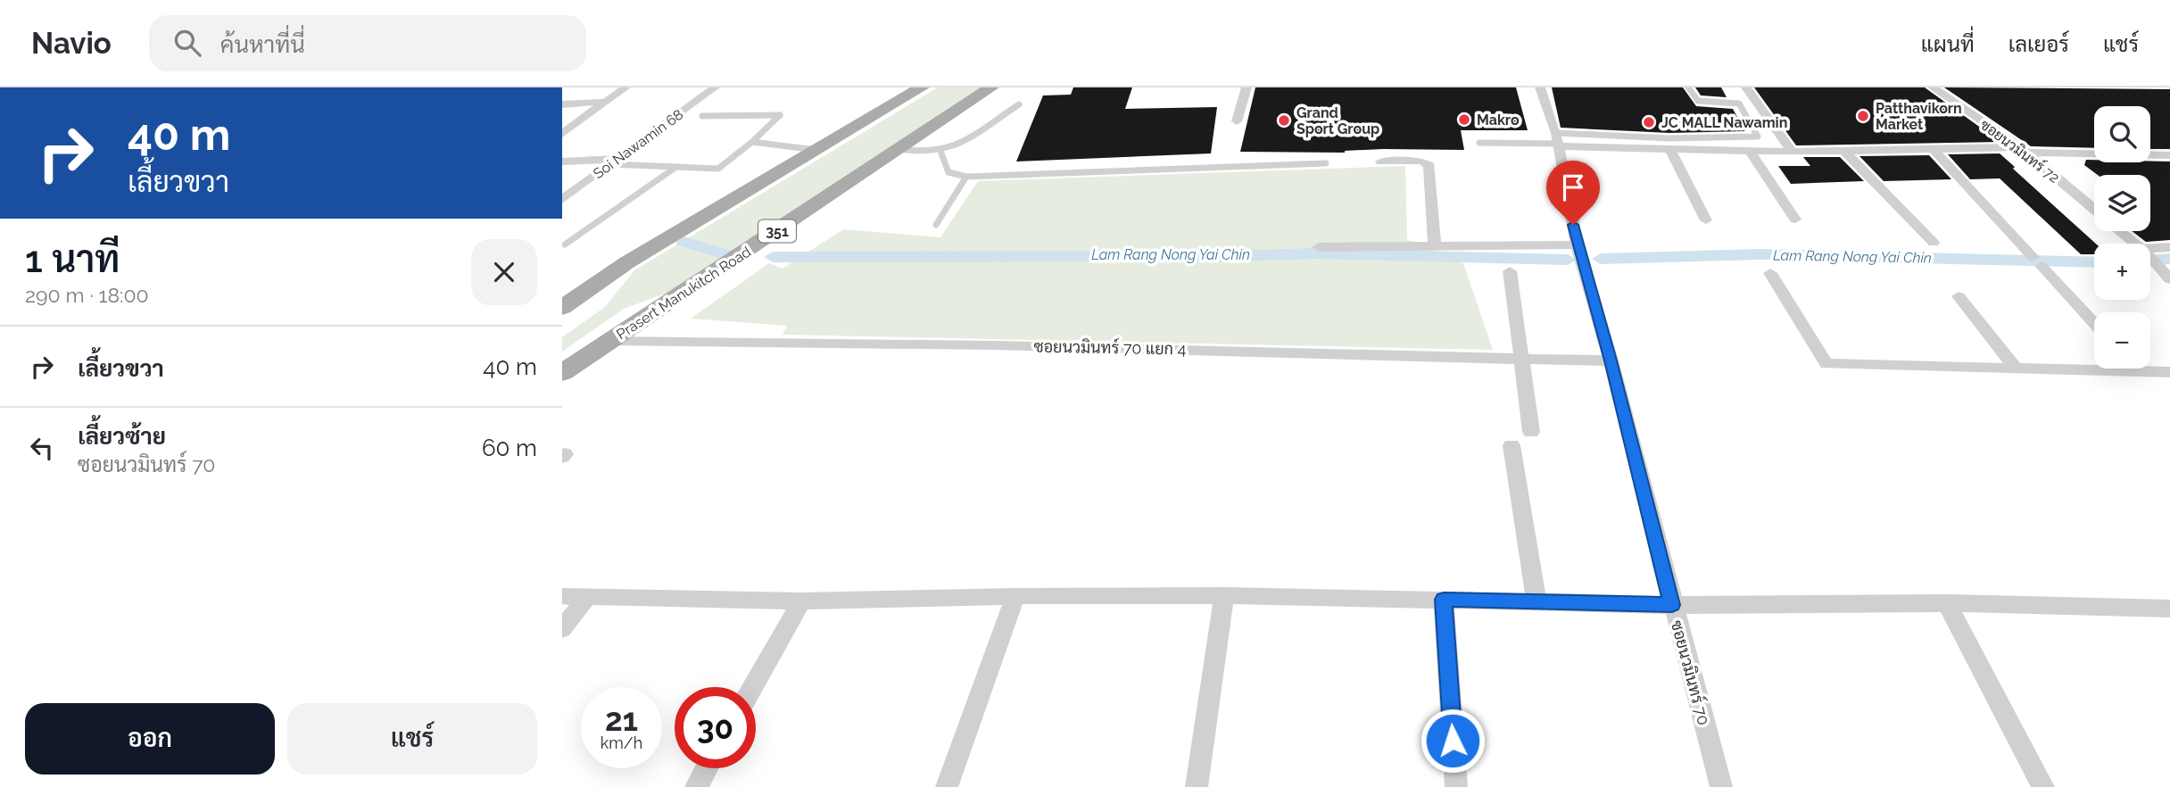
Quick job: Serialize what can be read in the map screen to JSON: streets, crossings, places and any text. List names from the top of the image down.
{
  "streets": {
    "main road": ["351", "Prasert Manukitch Road"],
    "street": [
      "Soi Nawamin 68",
      "ซอยนวมินทร์ 72",
      "ซอยนวมินทร์ 70 แยก 4",
      "ซอยนวมินทร์ 70"
    ]
  },
  "crossings": [
    ["Prasert Manukitch Road", "ซอยนวมินทร์ 70 แยก 4"],
    ["ซอยนวมินทร์ 70 แยก 4", "ซอยนวมินทร์ 70"]
  ],
  "water": ["Lam Rang Nong Yai Chin"],
  "places": [
    "Patthavikorn Market",
    "Makro",
    "Grand Sport Group",
    "JC MALL Nawamin"
  ],
  "page": {
    "header": "Navio",
    "search": "ค้นหาที่นี่",
    "nav": ["แผนที่", "เลเยอร์", "แชร์"],
    "turn": ["40 m", "เลี้ยวขวา"],
    "map_buttons": ["+", "−"],
    "heading": ["1 นาที", "290 m · 18:00"],
    "list": [
      {
        "name": "เลี้ยวขวา",
        "value": "40 m"
      },
      {
        "name": "เลี้ยวซ้าย",
        "note": "ซอยนวมินทร์ 70",
        "value": "60 m"
      }
    ],
    "speed": "21 km/h",
    "limit": "30",
    "buttons": ["ออก", "แชร์"]
  }
}
